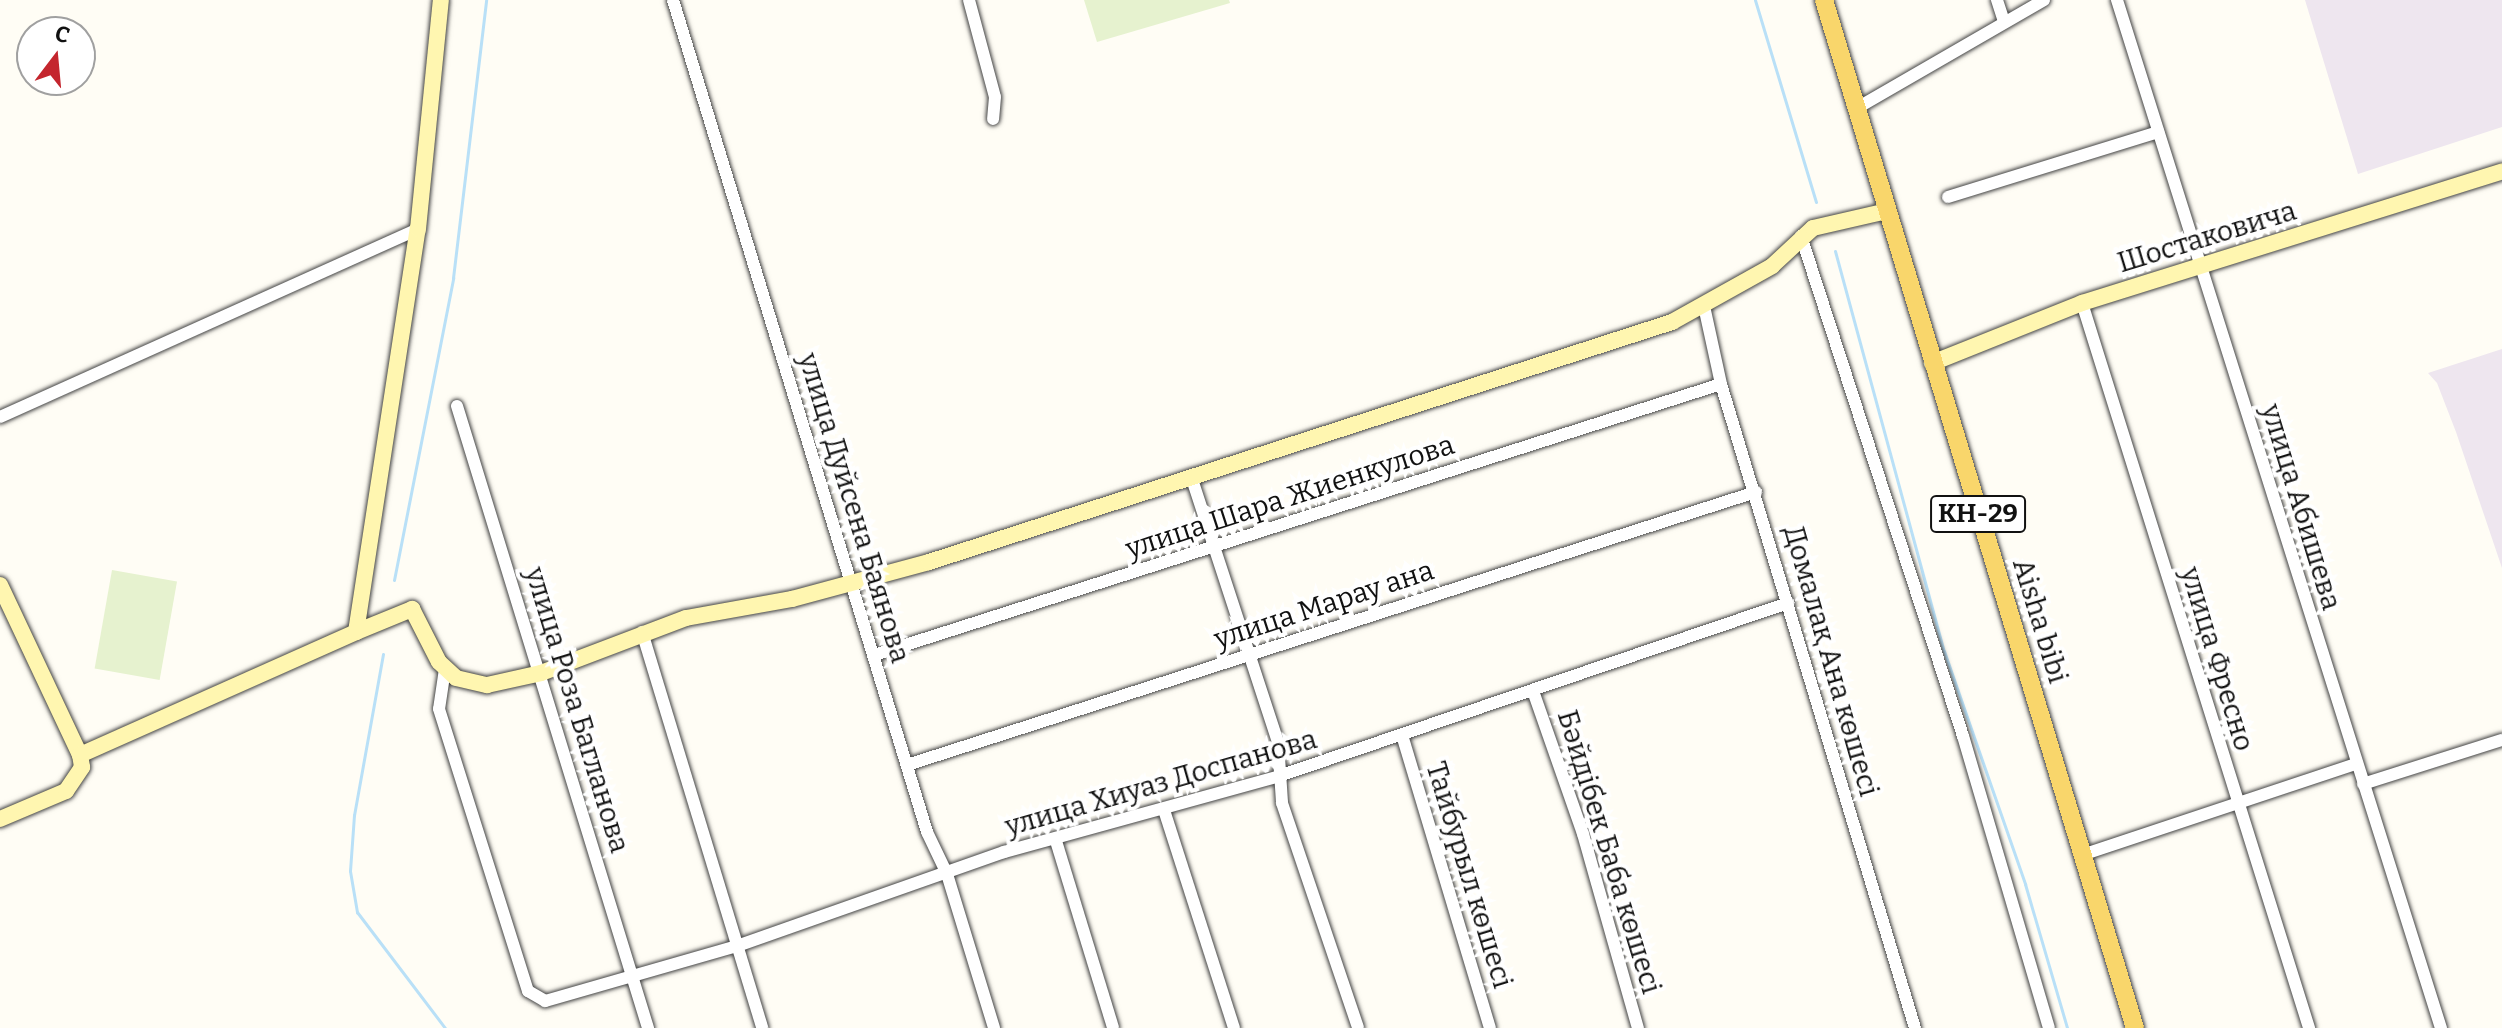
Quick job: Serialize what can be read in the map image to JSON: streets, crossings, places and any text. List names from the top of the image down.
{
  "streets": {
    "main road": ["КН-29", "Aisha bibi"],
    "street": [
      "Шостаковича",
      "улица Шара Жиенкулова",
      "улица Абишева",
      "улица Дуйсена Баянова",
      "улица Марау ана",
      "улица Фресно",
      "Домалақ Ана көшесі",
      "улица Роза Багланова",
      "улица Хиуаз Доспанова",
      "Бәйдібек Баба көшесі",
      "Тайбурыл көшесі"
    ]
  },
  "crossings": [
    ["Шостаковича", "улица Абишева"],
    ["Шостаковича", "Aisha bibi"],
    ["Шостаковича", "улица Фресно"],
    ["улица Шара Жиенкулова", "улица Дуйсена Баянова"],
    ["улица Шара Жиенкулова", "Домалақ Ана көшесі"],
    ["улица Дуйсена Баянова", "улица Марау ана"],
    ["улица Дуйсена Баянова", "улица Хиуаз Доспанова"],
    ["улица Марау ана", "Домалақ Ана көшесі"],
    ["Домалақ Ана көшесі", "улица Хиуаз Доспанова"],
    ["улица Роза Багланова", "улица Хиуаз Доспанова"],
    ["улица Хиуаз Доспанова", "Бәйдібек Баба көшесі"],
    ["улица Хиуаз Доспанова", "Тайбурыл көшесі"]
  ],
  "north": "top"
}
